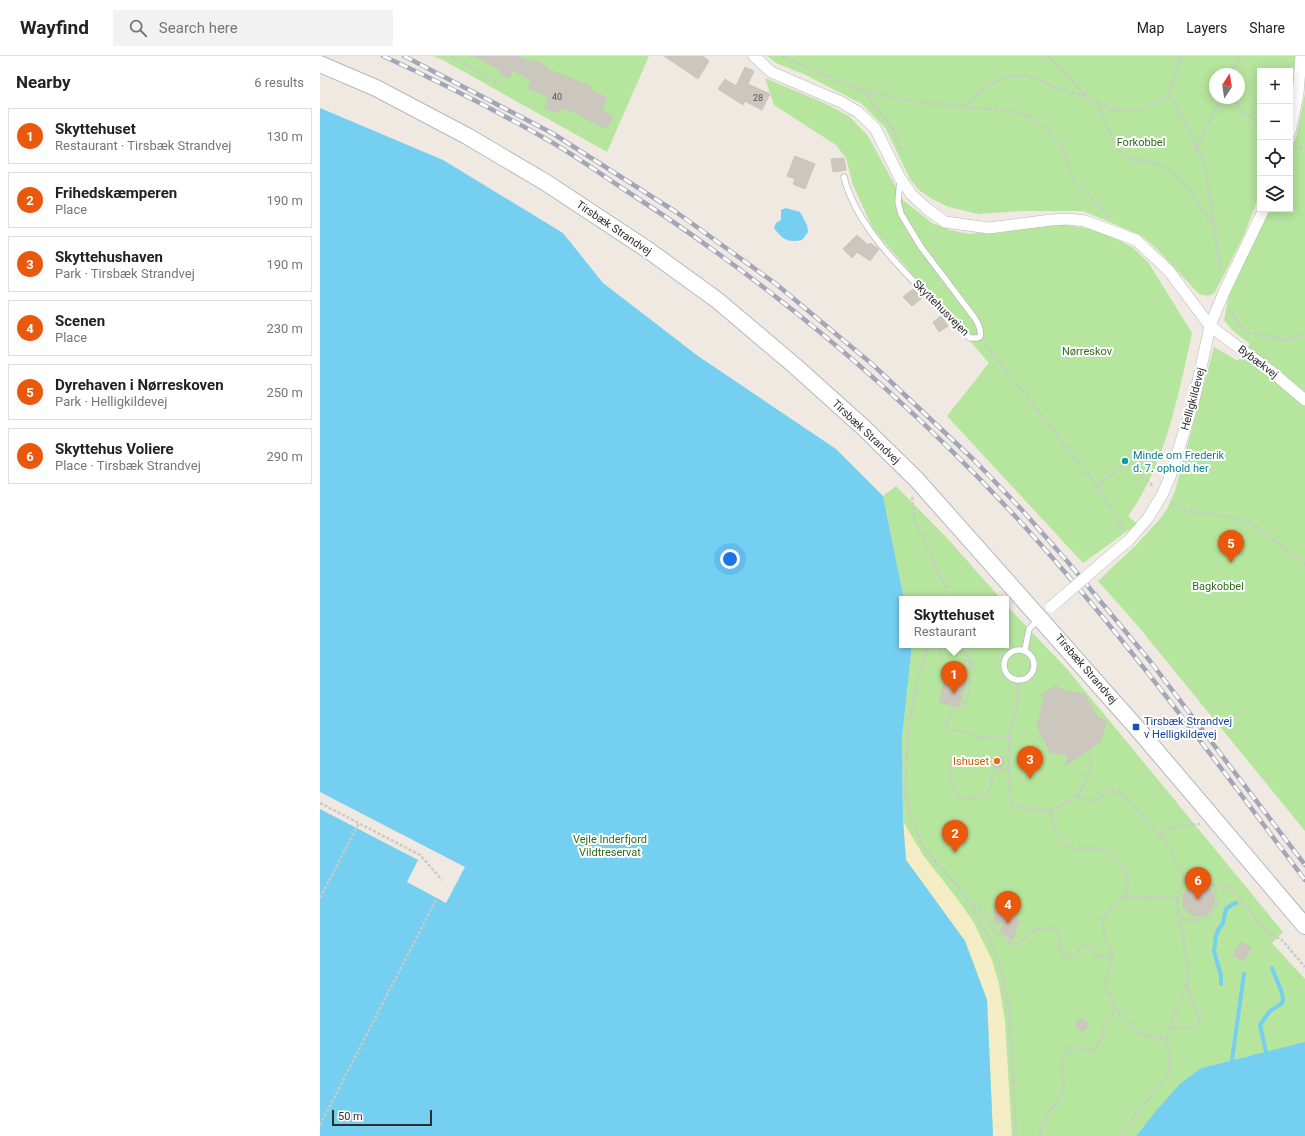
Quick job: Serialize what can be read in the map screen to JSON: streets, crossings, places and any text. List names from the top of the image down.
{
  "streets": {
    "street": ["Tirsbæk Strandvej", "Bybækvej", "Helligkildevej"],
    "lane": ["Skyttehusvejen"]
  },
  "crossings": [
    ["Tirsbæk Strandvej", "Helligkildevej"],
    ["Bybækvej", "Helligkildevej"]
  ],
  "parks": [
    "Forkobbel",
    "Nørreskov",
    "Bagkobbel",
    "Vejle Inderfjord Vildtreservat"
  ],
  "places": {
    "other": ["Minde om Frederik d. 7. ophold her", "Ishuset"],
    "transit": ["Tirsbæk Strandvej v Helligkildevej"]
  },
  "house_numbers": ["40", "28"],
  "scale_bar": "50 m",
  "north": "top",
  "page": {
    "header": "Wayfind",
    "search": "Search here",
    "nav": ["Map", "Layers", "Share"],
    "heading": ["Nearby", "6 results"],
    "map_buttons": ["+", "−"],
    "list": [
      {
        "mark": "1",
        "name": "Skyttehuset",
        "note": "Restaurant · Tirsbæk Strandvej",
        "value": "130 m"
      },
      {
        "mark": "2",
        "name": "Frihedskæmperen",
        "note": "Place",
        "value": "190 m"
      },
      {
        "mark": "3",
        "name": "Skyttehushaven",
        "note": "Park · Tirsbæk Strandvej",
        "value": "190 m"
      },
      {
        "mark": "4",
        "name": "Scenen",
        "note": "Place",
        "value": "230 m"
      },
      {
        "mark": "5",
        "name": "Dyrehaven i Nørreskoven",
        "note": "Park · Helligkildevej",
        "value": "250 m"
      },
      {
        "mark": "6",
        "name": "Skyttehus Voliere",
        "note": "Place · Tirsbæk Strandvej",
        "value": "290 m"
      }
    ],
    "pins": [
      "5",
      "1",
      "3",
      "2",
      "6",
      "4"
    ],
    "popup": ["Skyttehuset", "Restaurant"],
    "scale": "50 m"
  }
}
